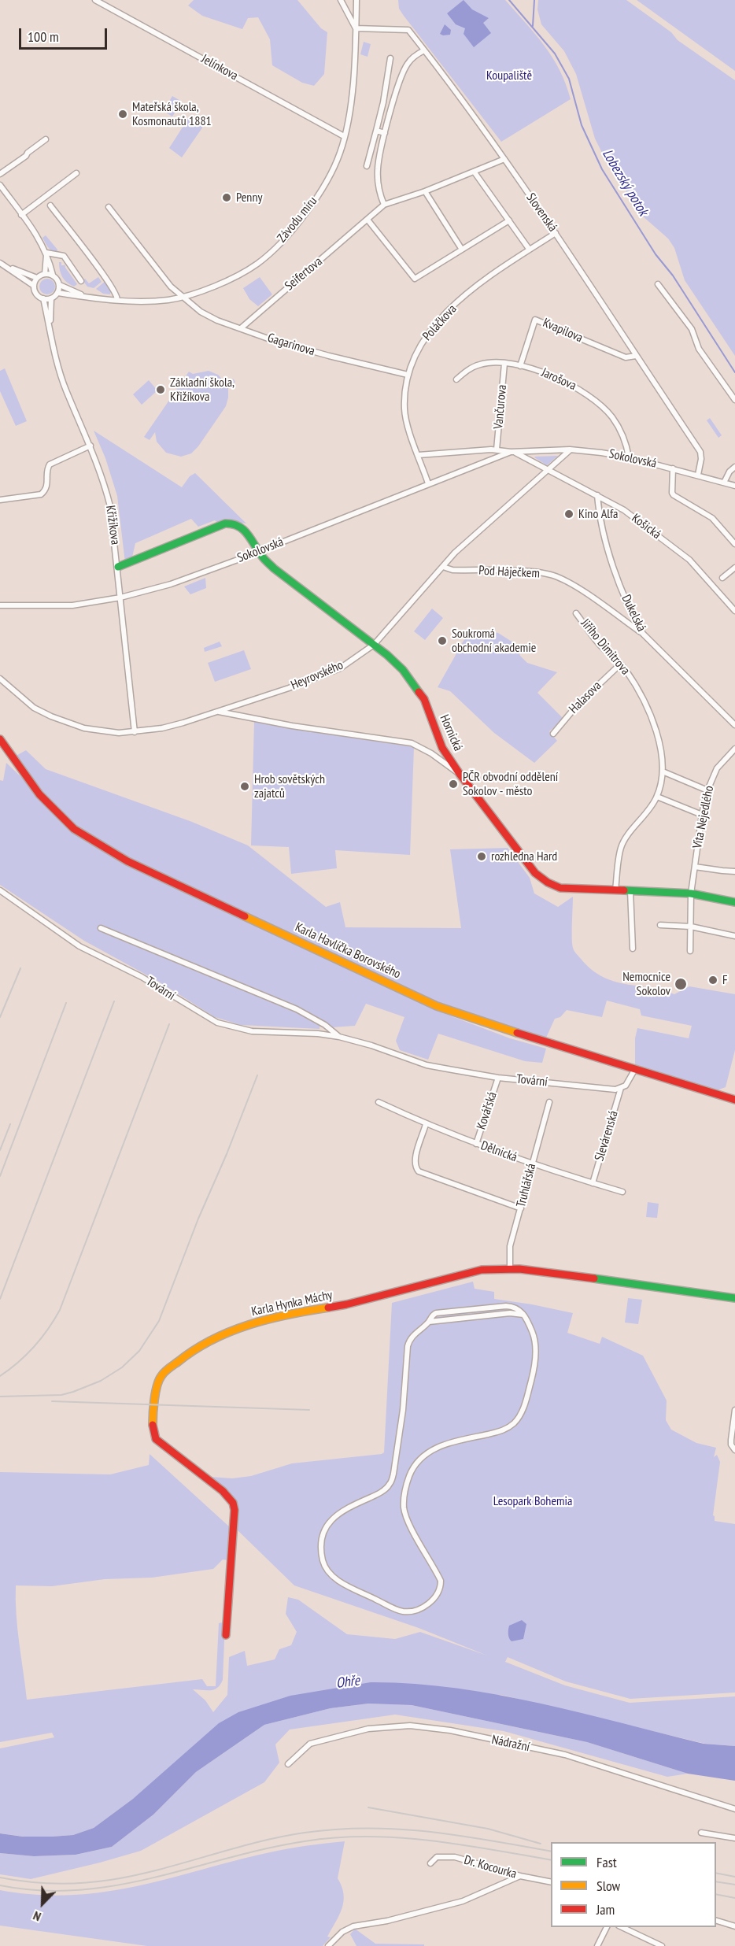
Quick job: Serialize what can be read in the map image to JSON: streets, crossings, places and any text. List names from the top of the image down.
{
  "streets": {
    "street": [
      "Jelínkova",
      "Slovenská",
      "Závodu míru",
      "Seifertova",
      "Poláčkova",
      "Kvapilova",
      "Gagarinova",
      "Jarošova",
      "Vančurova",
      "Sokolovská",
      "Křižíkova",
      "Košická",
      "Pod Háječkem",
      "Dukelská",
      "Jiřího Dimitrova",
      "Heyrovského",
      "Halasova",
      "Hornická",
      "Víta Nejedlého",
      "Karla Havlíčka Borovského",
      "Tovární",
      "Kovářská",
      "Slevárenská",
      "Dělnická",
      "Truhlářská",
      "Karla Hynka Máchy",
      "Nádražní",
      "Dr. Kocourka"
    ]
  },
  "crossings": [
    ["Jelínkova", "Závodu míru"],
    ["Slovenská", "Závodu míru"],
    ["Slovenská", "Seifertova"],
    ["Slovenská", "Poláčkova"],
    ["Slovenská", "Kvapilova"],
    ["Slovenská", "Sokolovská"],
    ["Závodu míru", "Gagarinova"],
    ["Závodu míru", "Křižíkova"],
    ["Seifertova", "Gagarinova"],
    ["Poláčkova", "Gagarinova"],
    ["Poláčkova", "Sokolovská"],
    ["Kvapilova", "Jarošova"],
    ["Jarošova", "Vančurova"],
    ["Jarošova", "Sokolovská"],
    ["Vančurova", "Sokolovská"],
    ["Sokolovská", "Křižíkova"],
    ["Sokolovská", "Košická"],
    ["Sokolovská", "Heyrovského"],
    ["Sokolovská", "Hornická"],
    ["Křižíkova", "Heyrovského"],
    ["Křižíkova", "Hornická"],
    ["Košická", "Dukelská"],
    ["Košická", "Heyrovského"],
    ["Pod Háječkem", "Dukelská"],
    ["Pod Háječkem", "Heyrovského"],
    ["Jiřího Dimitrova", "Halasova"],
    ["Jiřího Dimitrova", "Hornická"],
    ["Heyrovského", "Hornická"],
    ["Hornická", "Víta Nejedlého"],
    ["Tovární", "Kovářská"],
    ["Tovární", "Slevárenská"],
    ["Kovářská", "Dělnická"],
    ["Slevárenská", "Dělnická"],
    ["Dělnická", "Truhlářská"],
    ["Truhlářská", "Karla Hynka Máchy"]
  ],
  "water": ["Lobezský potok", "Ohře"],
  "parks": ["Koupaliště", "Lesopark Bohemia"],
  "places": [
    "Mateřská škola, Kosmonautů 1881",
    "Penny",
    "Základní škola, Křižíkova",
    "Kino Alfa",
    "Soukromá obchodní akademie",
    "PČR obvodní oddělení Sokolov - město",
    "Hrob sovětských zajatců",
    "rozhledna Hard",
    "F",
    "Nemocnice Sokolov"
  ],
  "legend": ["Fast", "Slow", "Jam"],
  "scale_bar": "100 m",
  "north": "bottom left"
}
